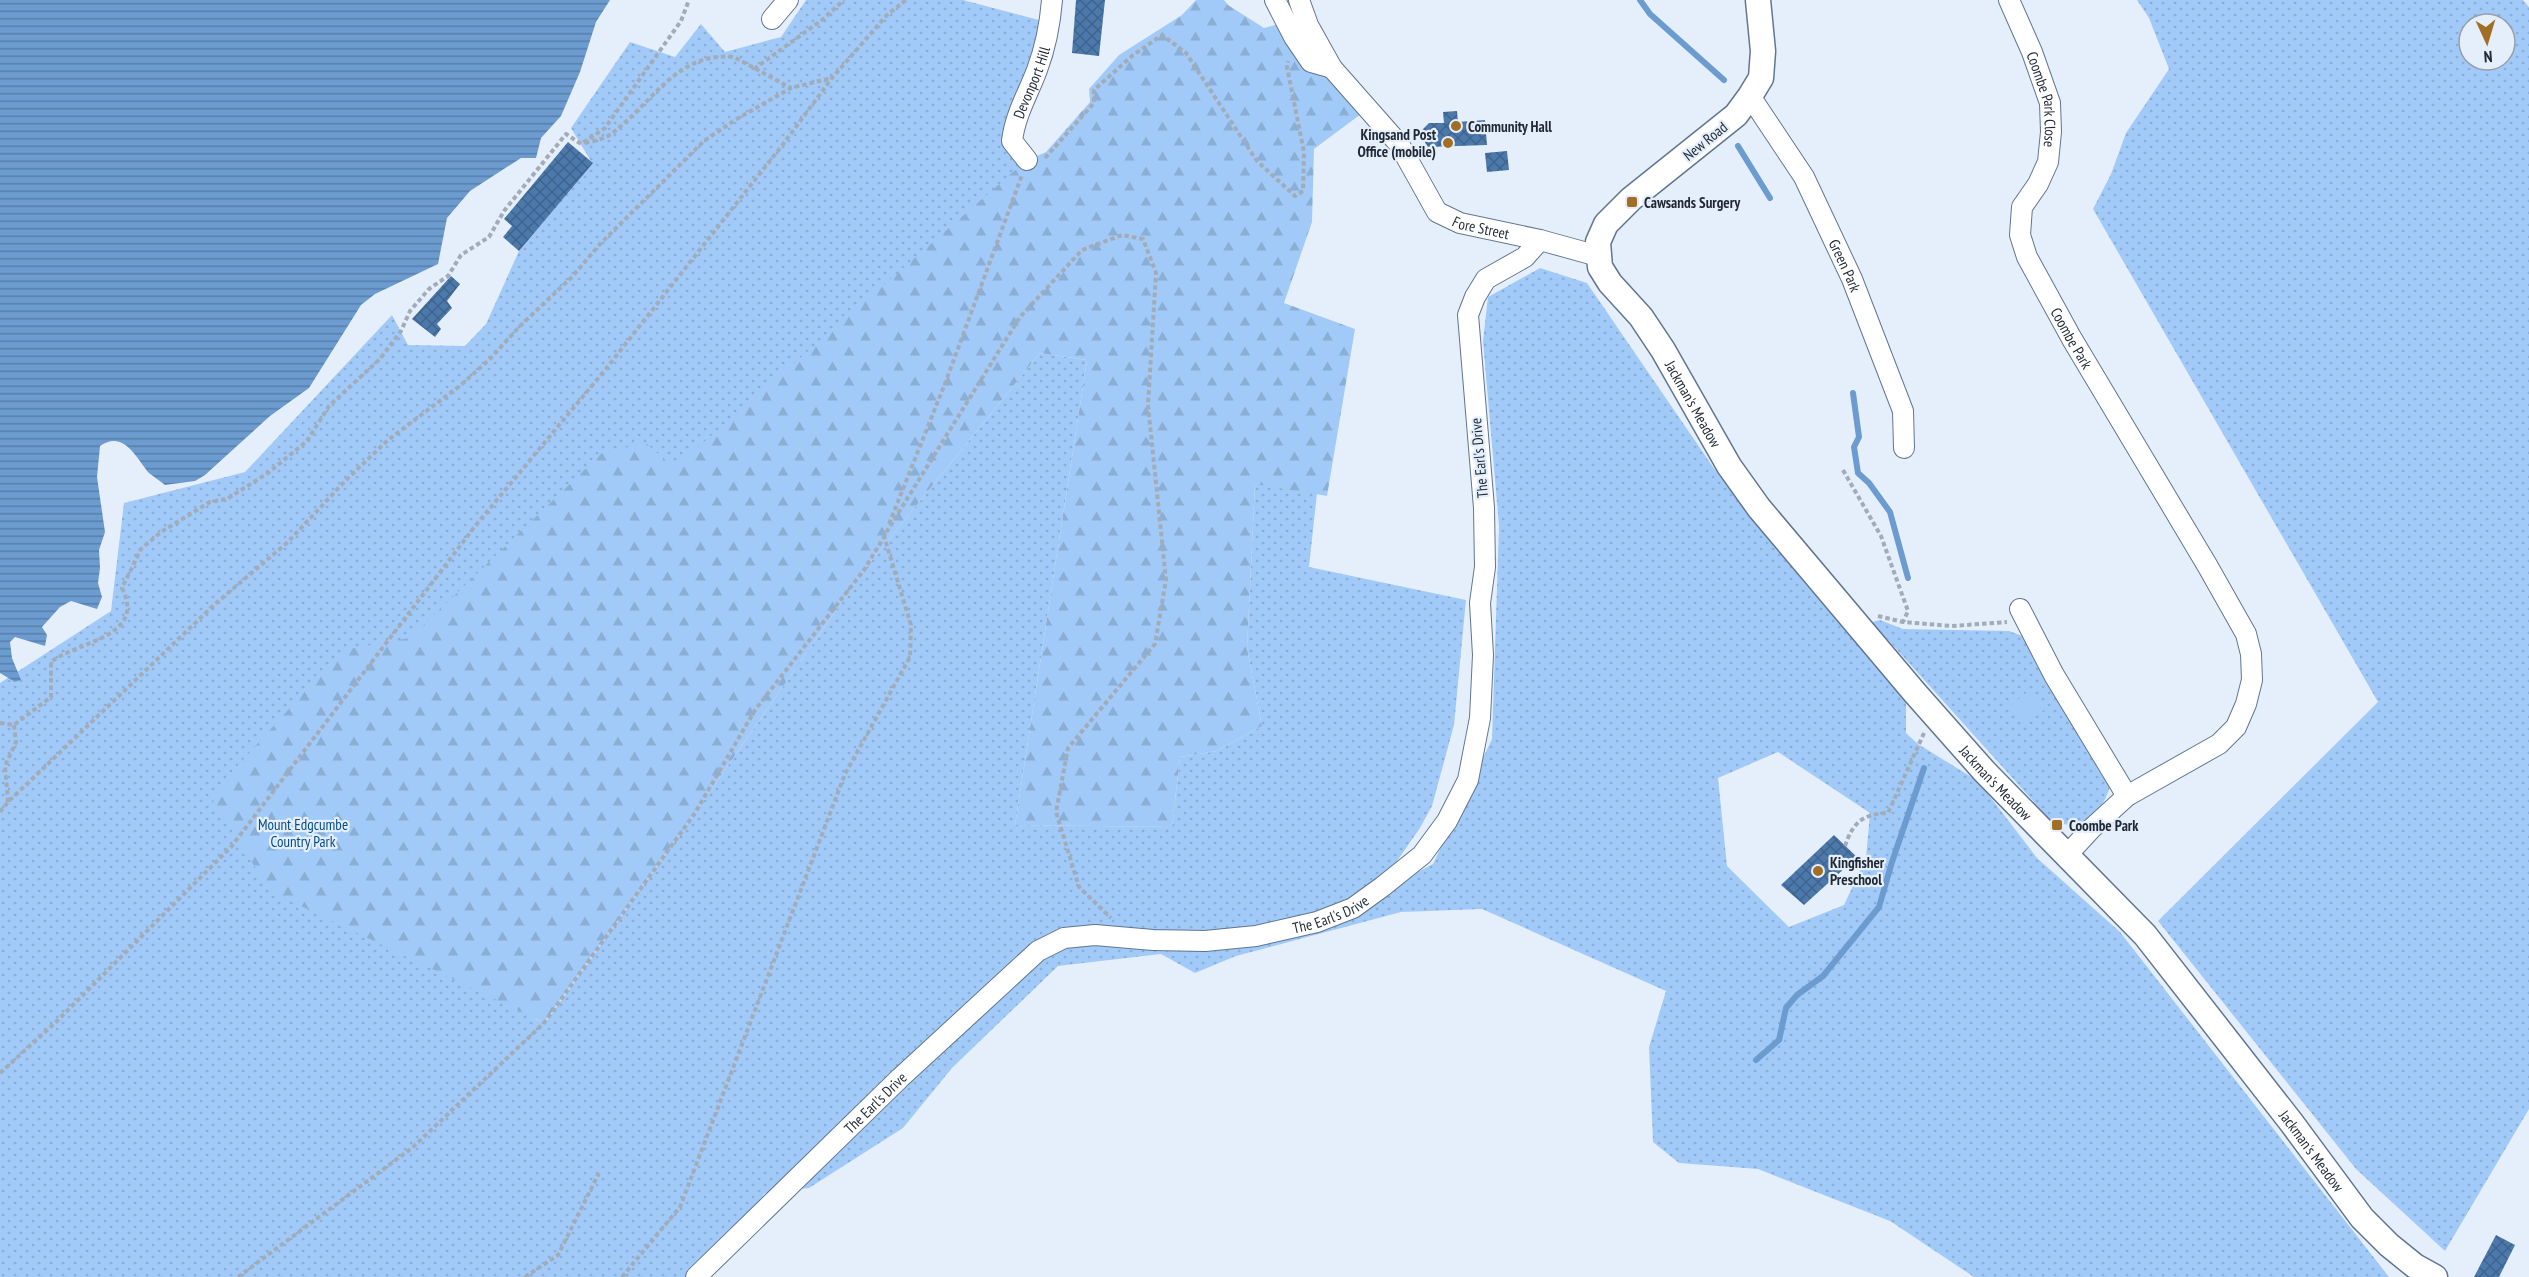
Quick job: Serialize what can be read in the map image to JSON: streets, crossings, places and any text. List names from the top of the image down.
{
  "streets": {
    "street": [
      "Devonport Hill",
      "Coombe Park Close",
      "New Road",
      "Fore Street",
      "Green Park",
      "Coombe Park",
      "Jackman's Meadow",
      "The Earl's Drive"
    ]
  },
  "crossings": [
    ["Coombe Park Close", "Coombe Park"],
    ["New Road", "Fore Street"],
    ["New Road", "Green Park"],
    ["New Road", "Jackman's Meadow"],
    ["Fore Street", "Jackman's Meadow"],
    ["Fore Street", "The Earl's Drive"],
    ["Coombe Park", "Jackman's Meadow"]
  ],
  "parks": ["Mount Edgcumbe Country Park"],
  "places": {
    "other": ["Community Hall", "Kingsand Post Office (mobile)", "Kingfisher Preschool"],
    "transit": ["Cawsands Surgery", "Coombe Park"]
  },
  "north": "bottom"
}
